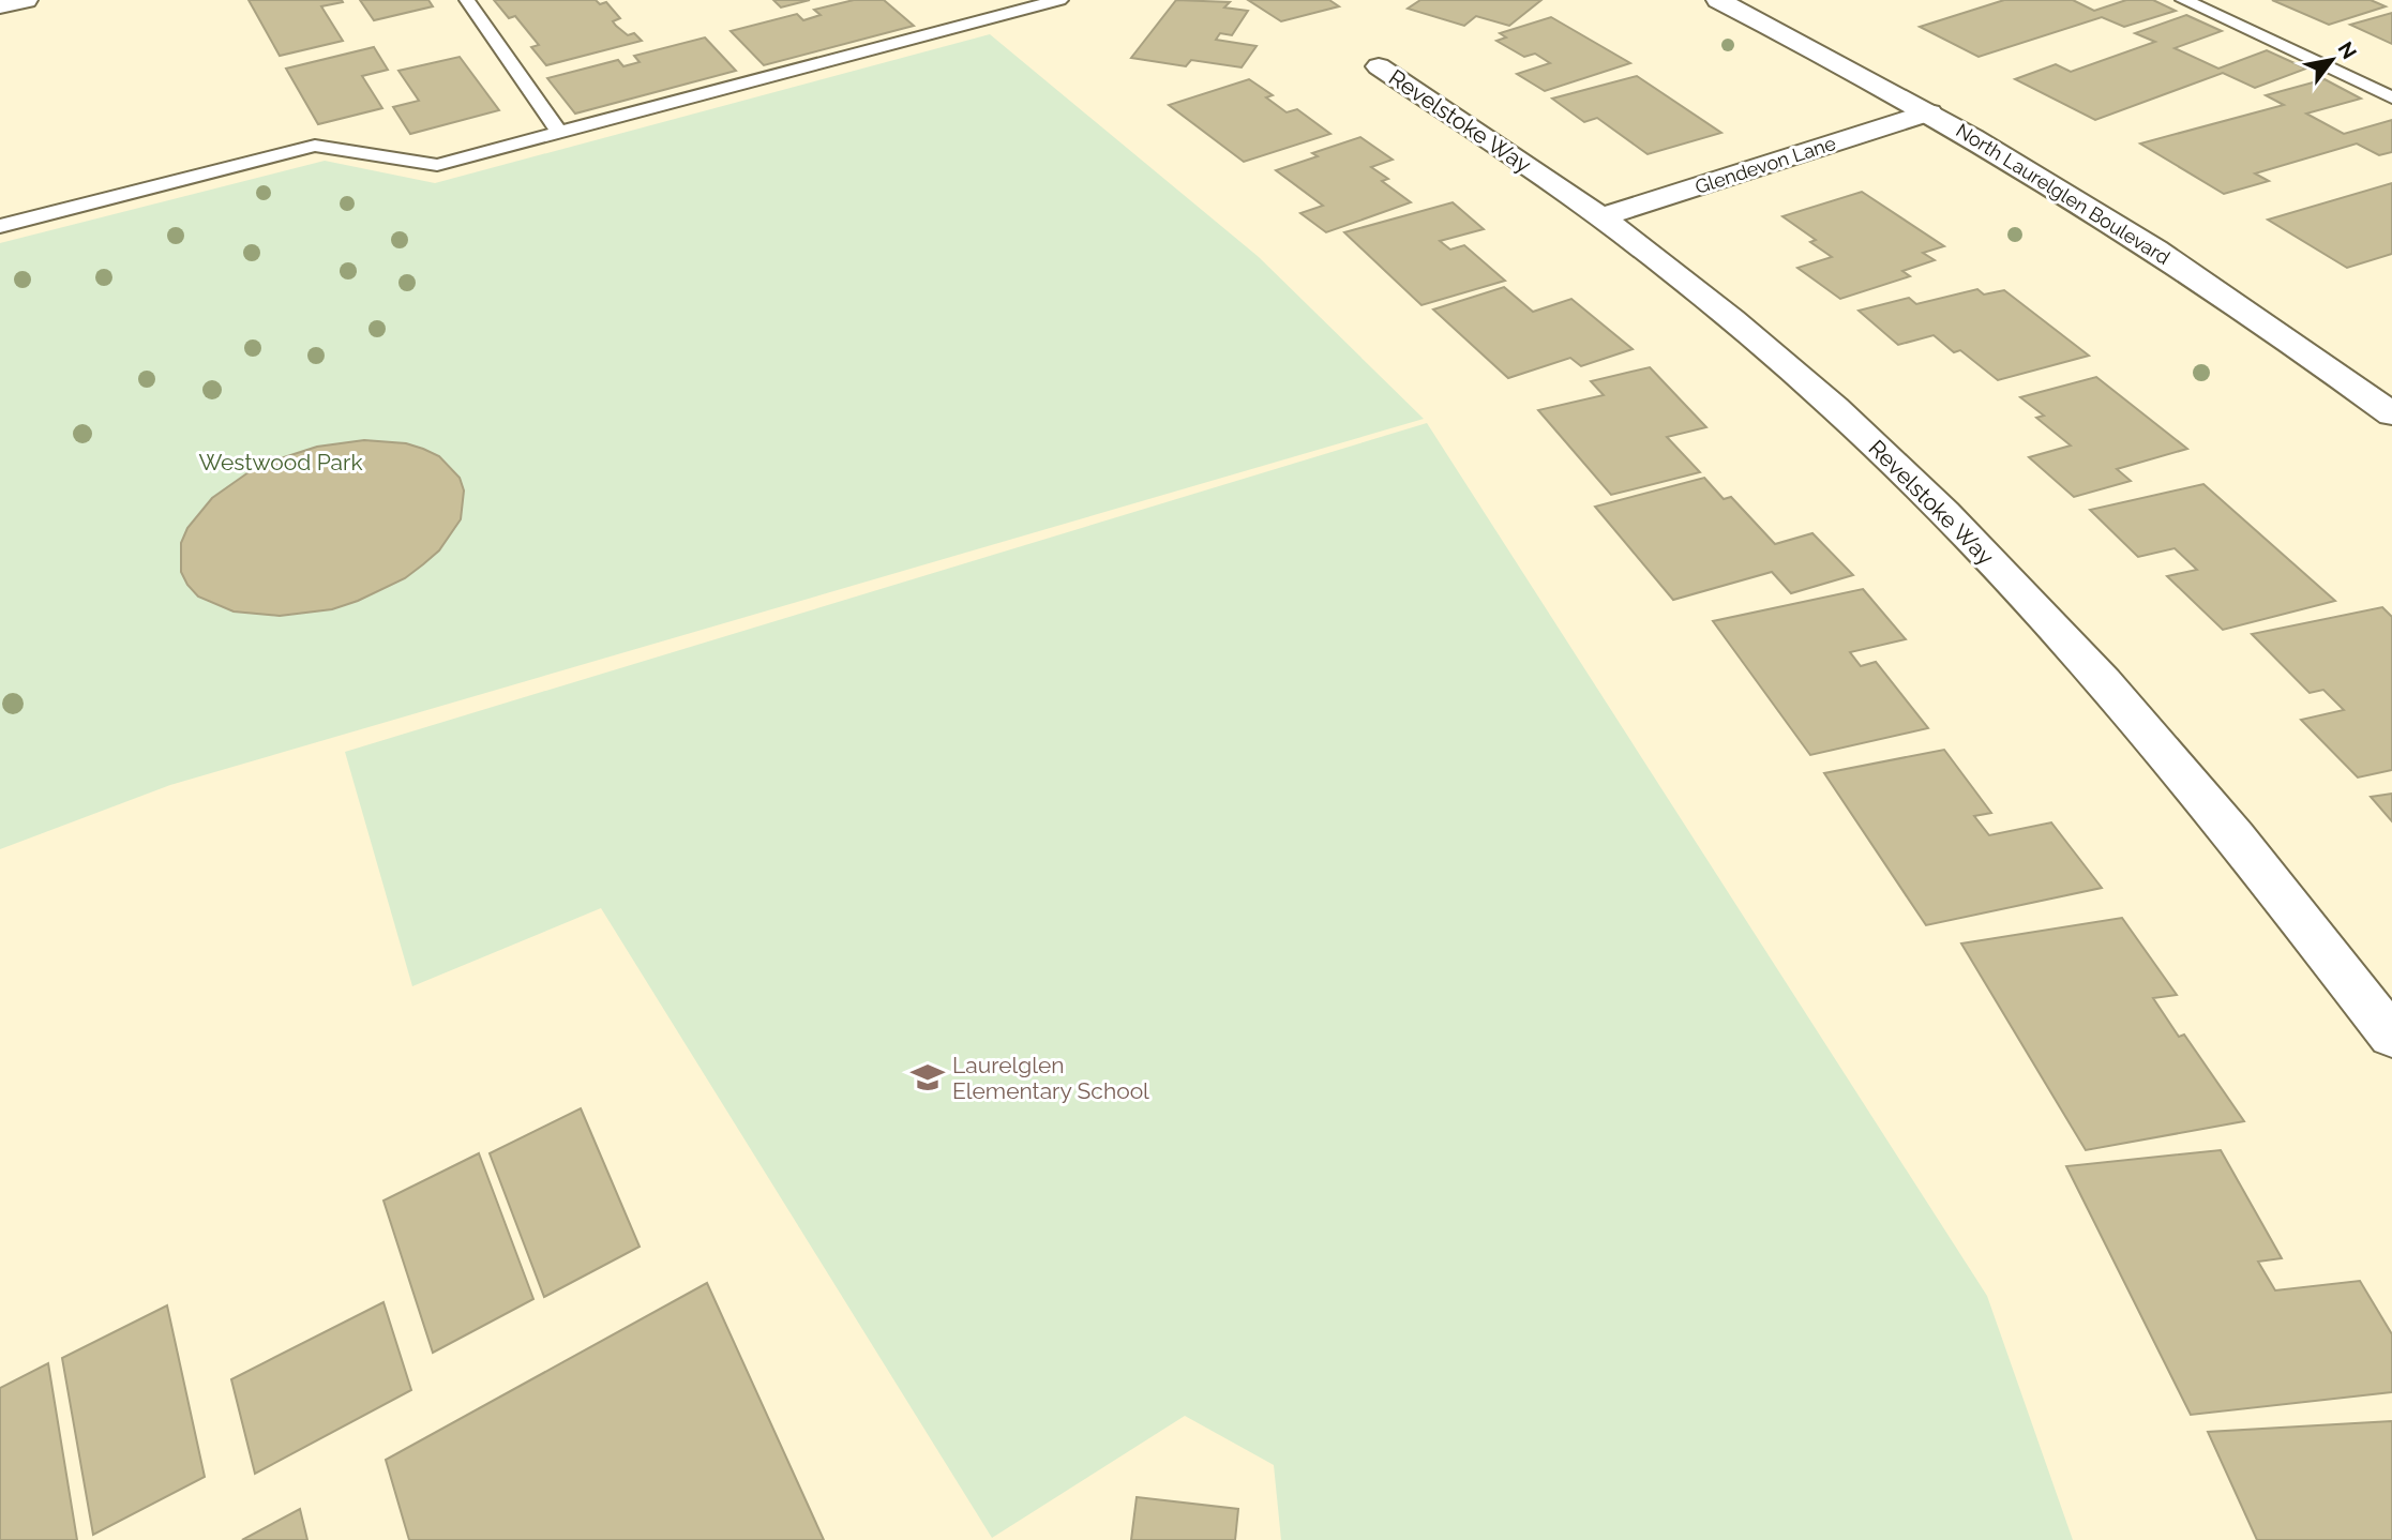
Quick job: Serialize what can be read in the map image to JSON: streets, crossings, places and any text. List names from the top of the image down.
{
  "streets": {
    "street": ["Revelstoke Way", "Glendevon Lane", "North Laurelglen Boulevard"]
  },
  "crossings": [
    ["Revelstoke Way", "Glendevon Lane"],
    ["Glendevon Lane", "North Laurelglen Boulevard"]
  ],
  "parks": ["Westwood Park"],
  "places": {
    "school or university": ["Laurelglen Elementary School"]
  },
  "north": "top right"
}
